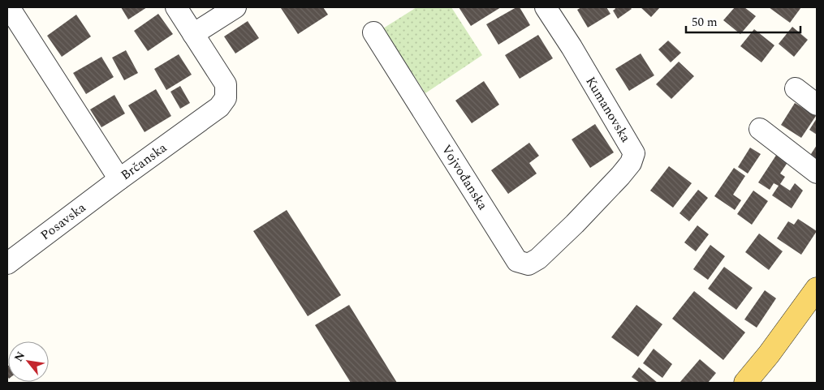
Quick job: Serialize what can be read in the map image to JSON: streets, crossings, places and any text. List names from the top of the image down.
{
  "streets": {
    "street": [
      "Kumanovska",
      "Brčanska",
      "Vojvođanska",
      "Posavska"
    ]
  },
  "crossings": [
    ["Kumanovska", "Vojvođanska"],
    ["Brčanska", "Posavska"]
  ],
  "scale_bar": "50 m",
  "north": "top left"
}
